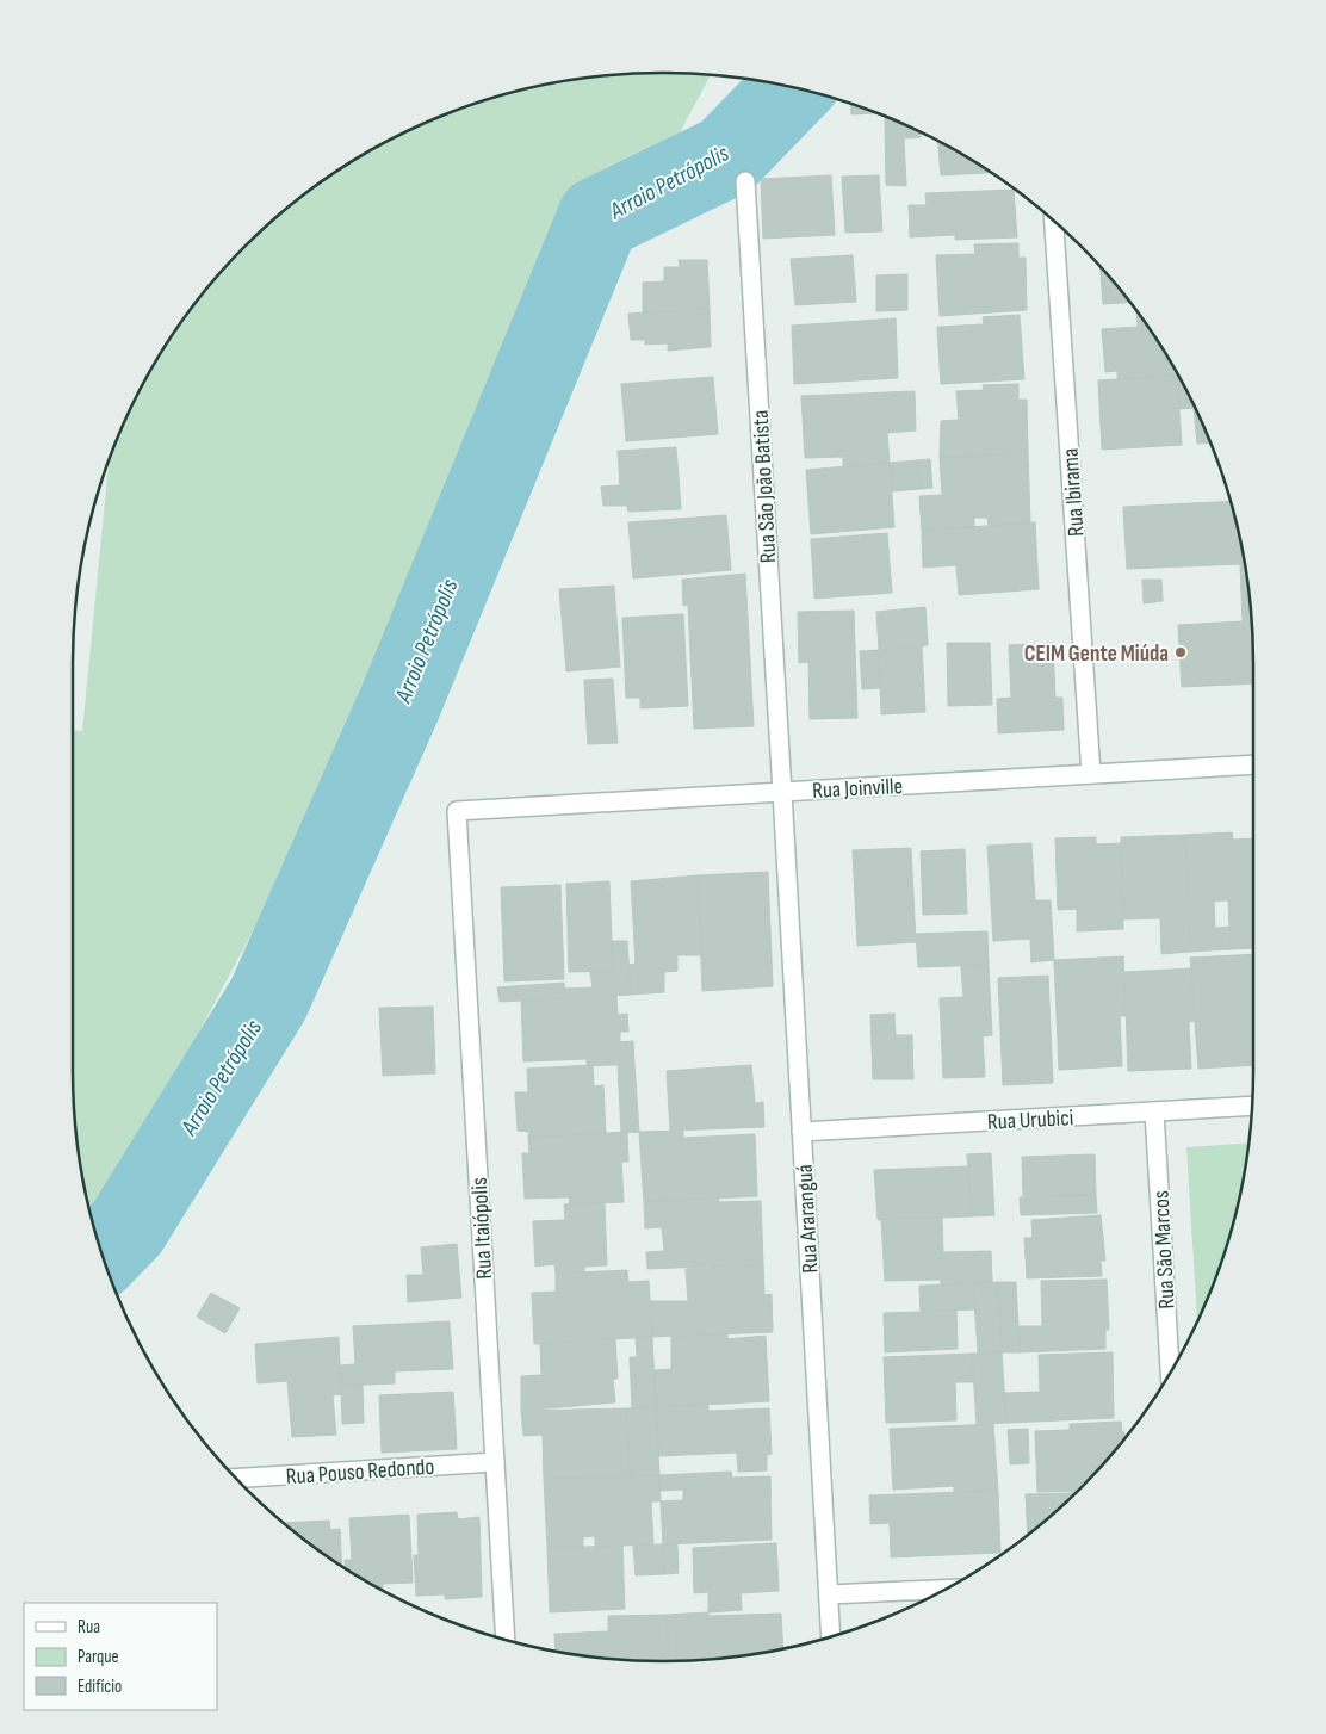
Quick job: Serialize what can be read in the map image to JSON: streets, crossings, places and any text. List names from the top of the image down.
{
  "streets": {
    "street": [
      "Rua São João Batista",
      "Rua Ibirama",
      "Rua Joinville",
      "Rua Urubici",
      "Rua Araranguá",
      "Rua Itaiópolis",
      "Rua São Marcos",
      "Rua Pouso Redondo"
    ]
  },
  "crossings": [
    ["Rua São João Batista", "Rua Joinville"],
    ["Rua São João Batista", "Rua Araranguá"],
    ["Rua Ibirama", "Rua Joinville"],
    ["Rua Joinville", "Rua Araranguá"],
    ["Rua Joinville", "Rua Itaiópolis"],
    ["Rua Urubici", "Rua Araranguá"],
    ["Rua Urubici", "Rua São Marcos"],
    ["Rua Itaiópolis", "Rua Pouso Redondo"]
  ],
  "water": ["Arroio Petrópolis"],
  "places": ["CEIM Gente Miúda"],
  "legend": ["Rua", "Parque", "Edifício"]
}
